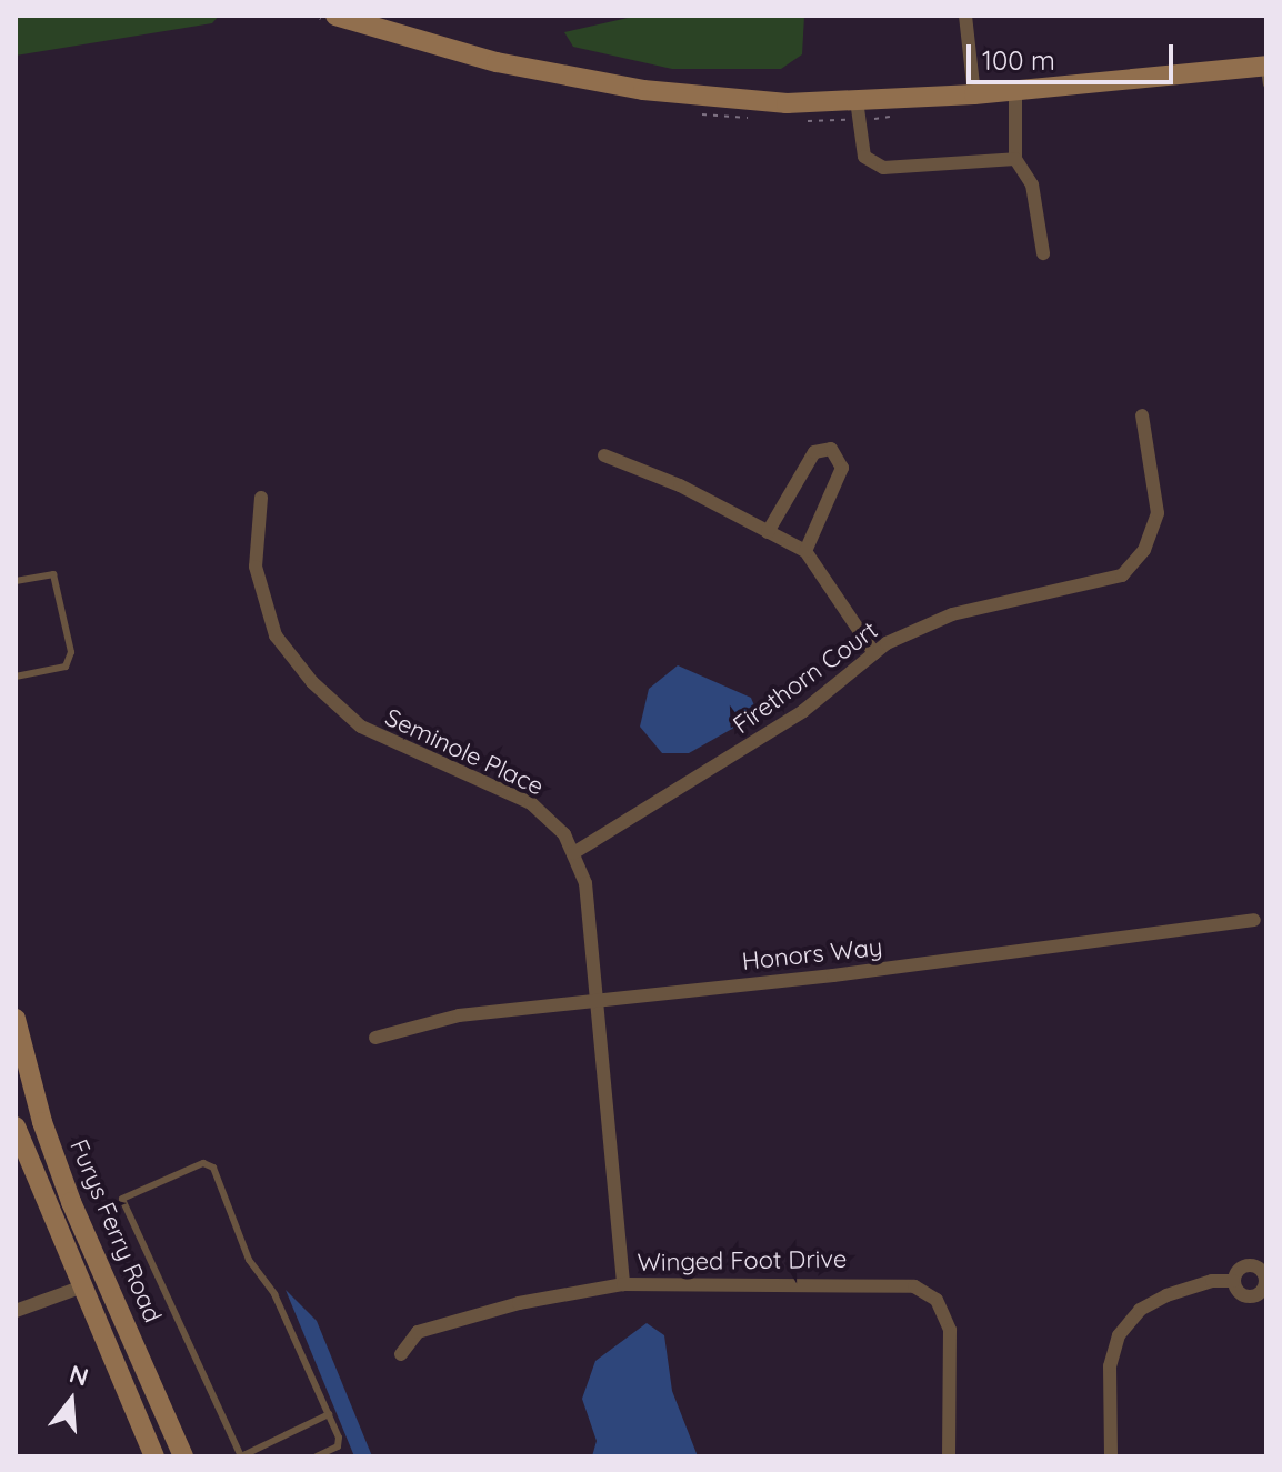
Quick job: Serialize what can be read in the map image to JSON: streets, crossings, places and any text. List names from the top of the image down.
{
  "streets": {
    "street": [
      "Firethorn Court",
      "Seminole Place",
      "Honors Way",
      "Furys Ferry Road",
      "Winged Foot Drive"
    ]
  },
  "crossings": [
    ["Firethorn Court", "Seminole Place"],
    ["Seminole Place", "Honors Way"],
    ["Seminole Place", "Winged Foot Drive"]
  ],
  "scale_bar": "100 m",
  "north": "top"
}
